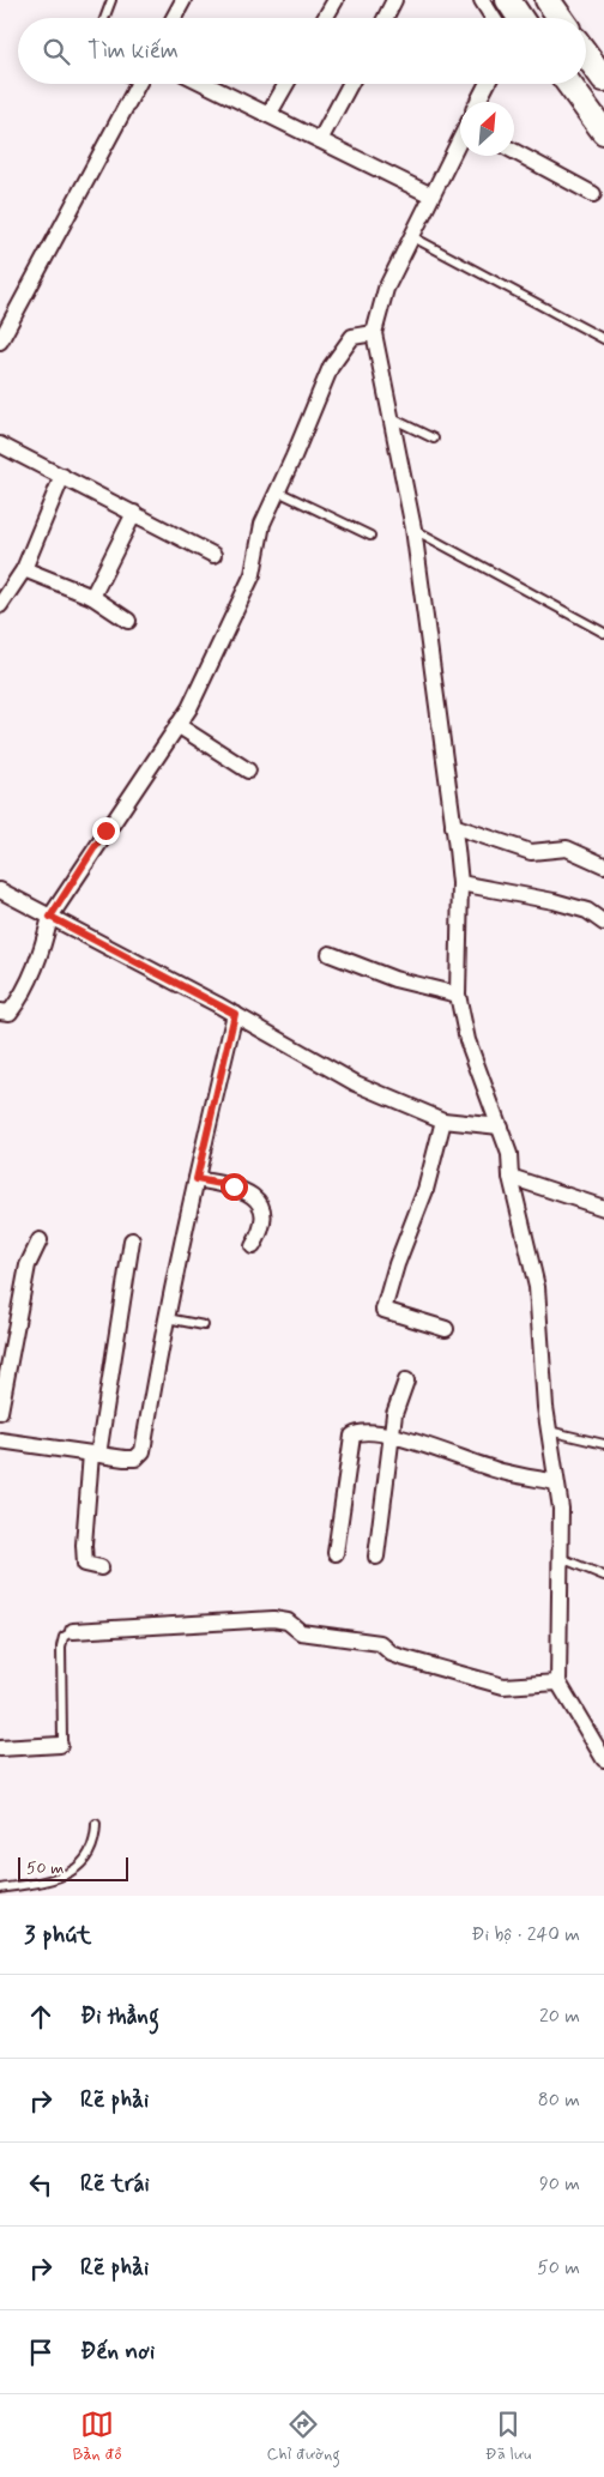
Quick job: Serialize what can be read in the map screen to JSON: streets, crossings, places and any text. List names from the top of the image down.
{
  "scale_bar": "50 m",
  "north": "top right",
  "page": {
    "search": "Tìm kiếm",
    "scale": "50 m",
    "heading": ["3 phút", "Đi bộ · 240 m"],
    "list": [
      ["Đi thẳng", "20 m"],
      ["Rẽ phải", "80 m"],
      ["Rẽ trái", "90 m"],
      ["Rẽ phải", "50 m"],
      "Đến nơi"
    ],
    "nav": ["Bản đồ", "Chỉ đường", "Đã lưu"]
  }
}
